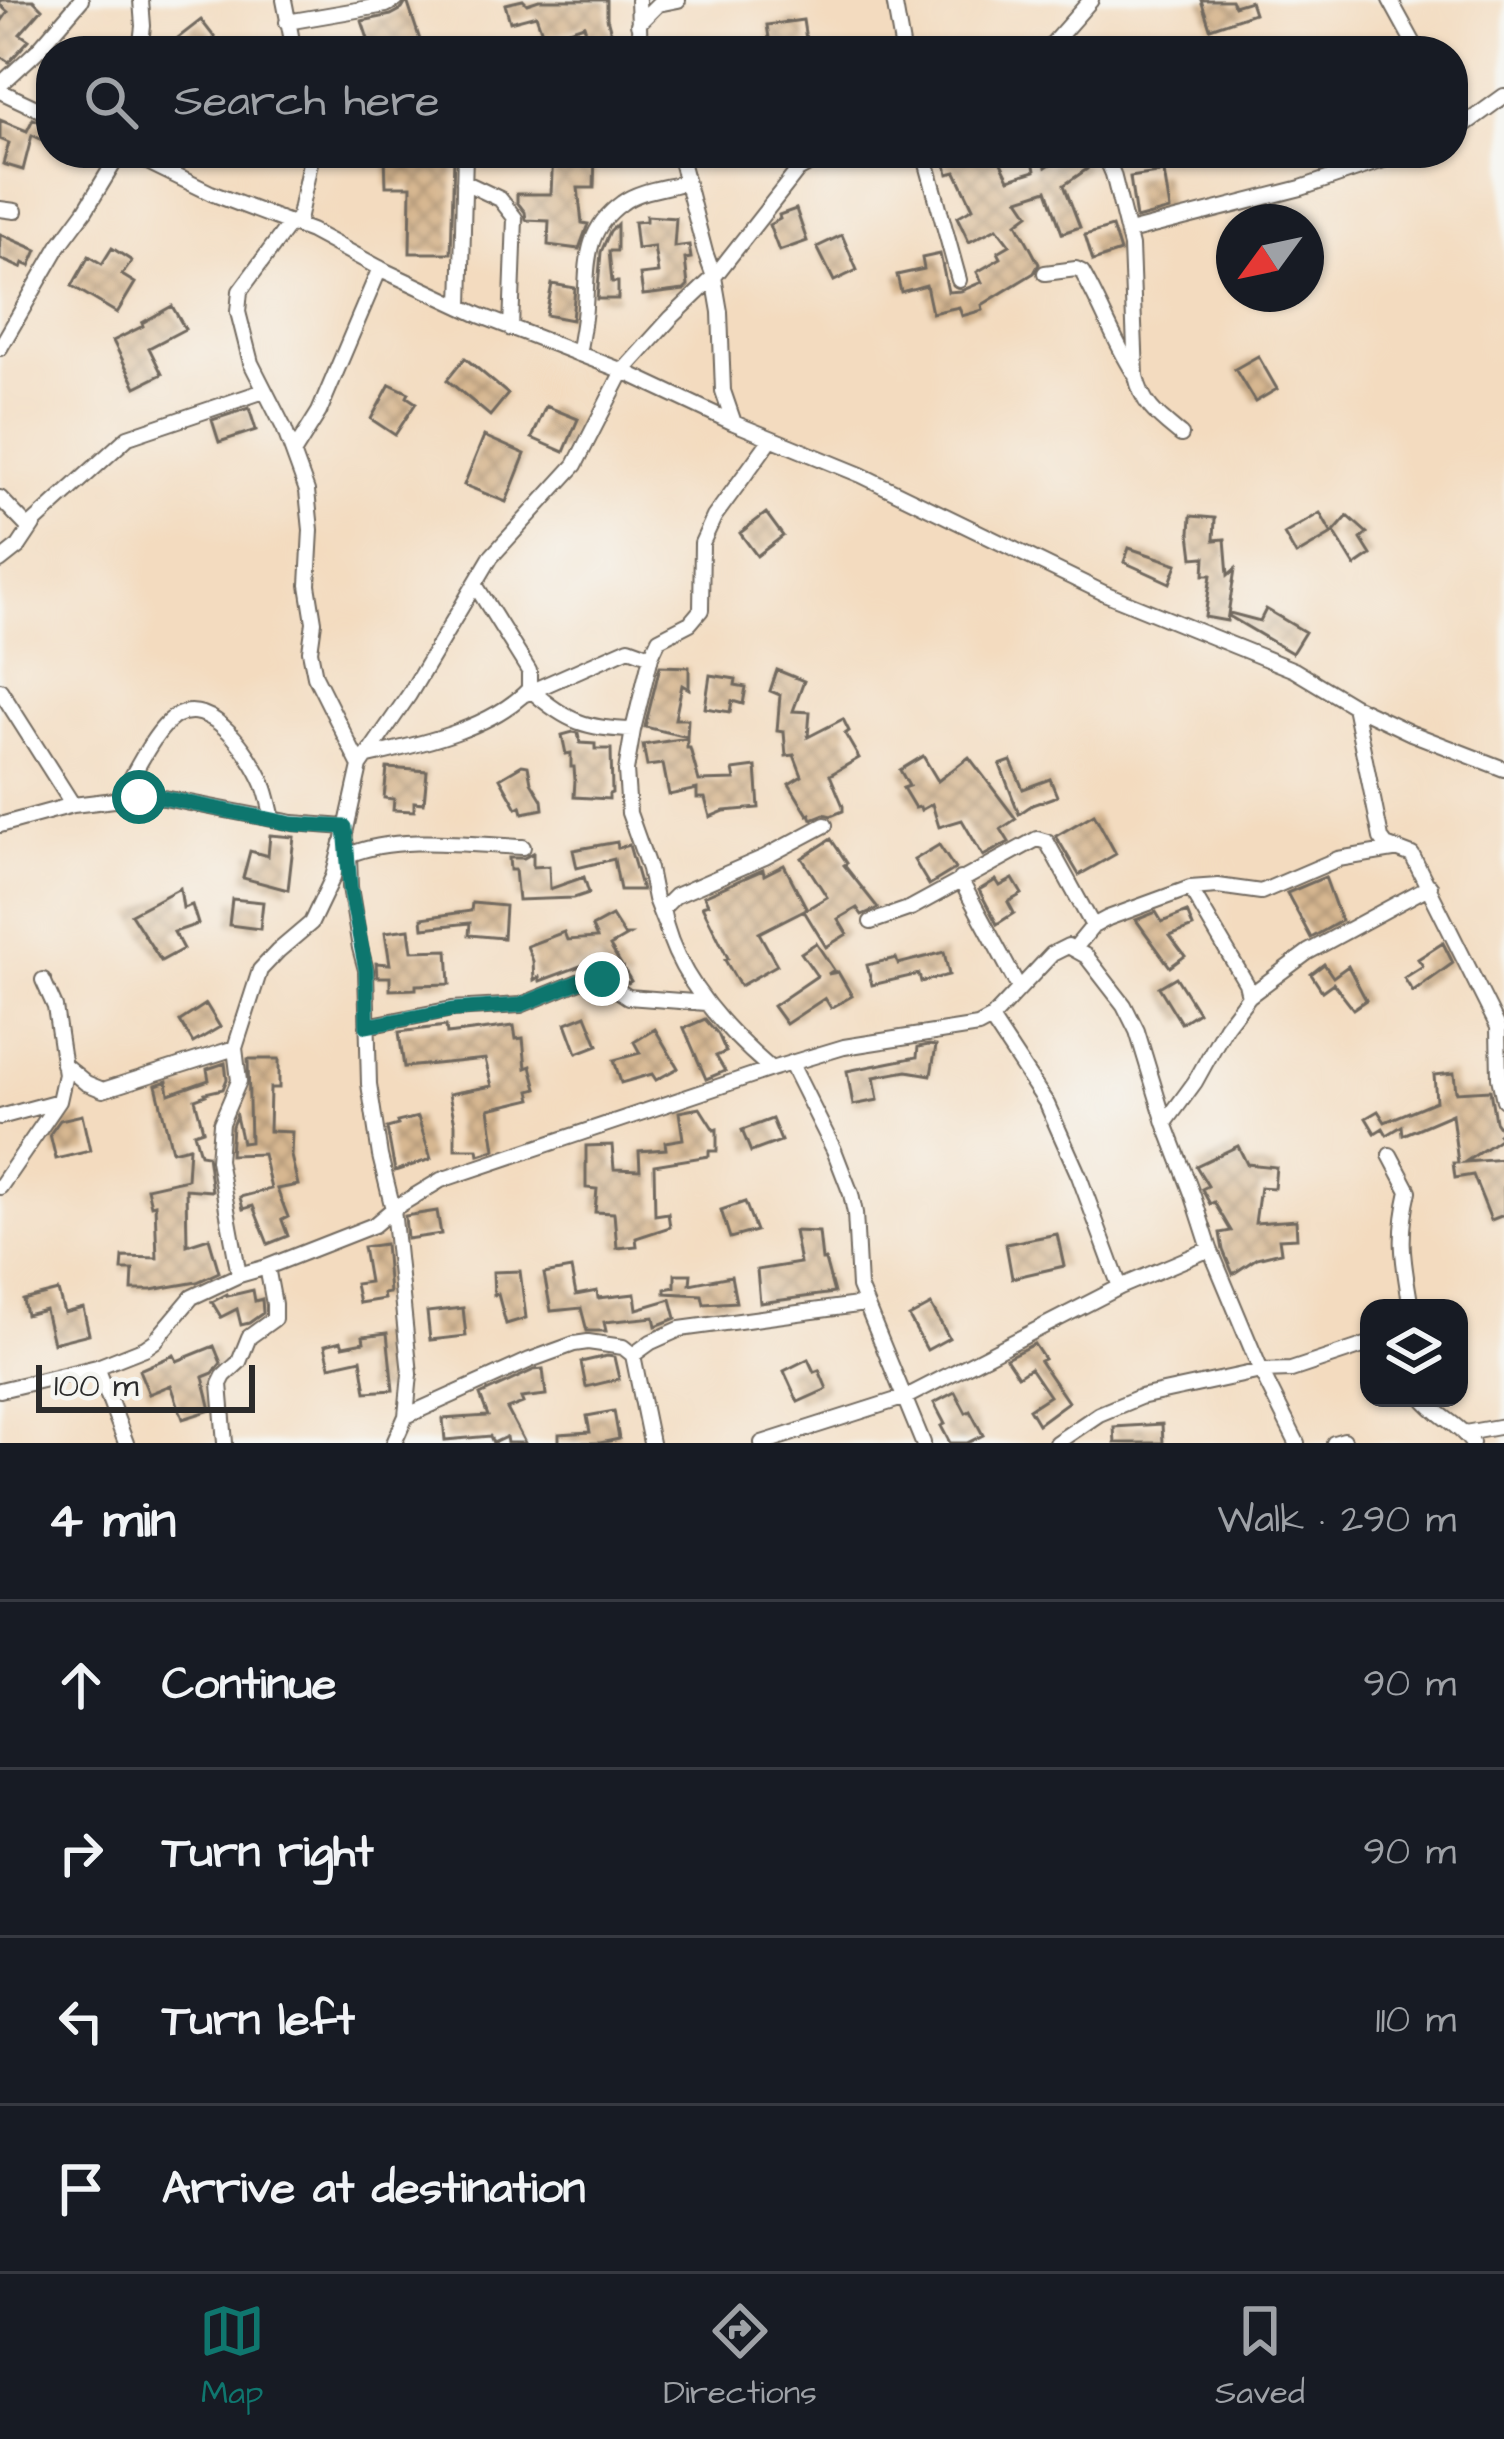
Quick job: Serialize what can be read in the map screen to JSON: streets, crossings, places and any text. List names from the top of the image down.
{
  "scale_bar": "100 m",
  "north": "bottom left",
  "page": {
    "search": "Search here",
    "scale": "100 m",
    "heading": ["4 min", "Walk · 290 m"],
    "list": [
      ["Continue", "90 m"],
      ["Turn right", "90 m"],
      ["Turn left", "110 m"],
      "Arrive at destination"
    ],
    "nav": ["Map", "Directions", "Saved"]
  }
}
